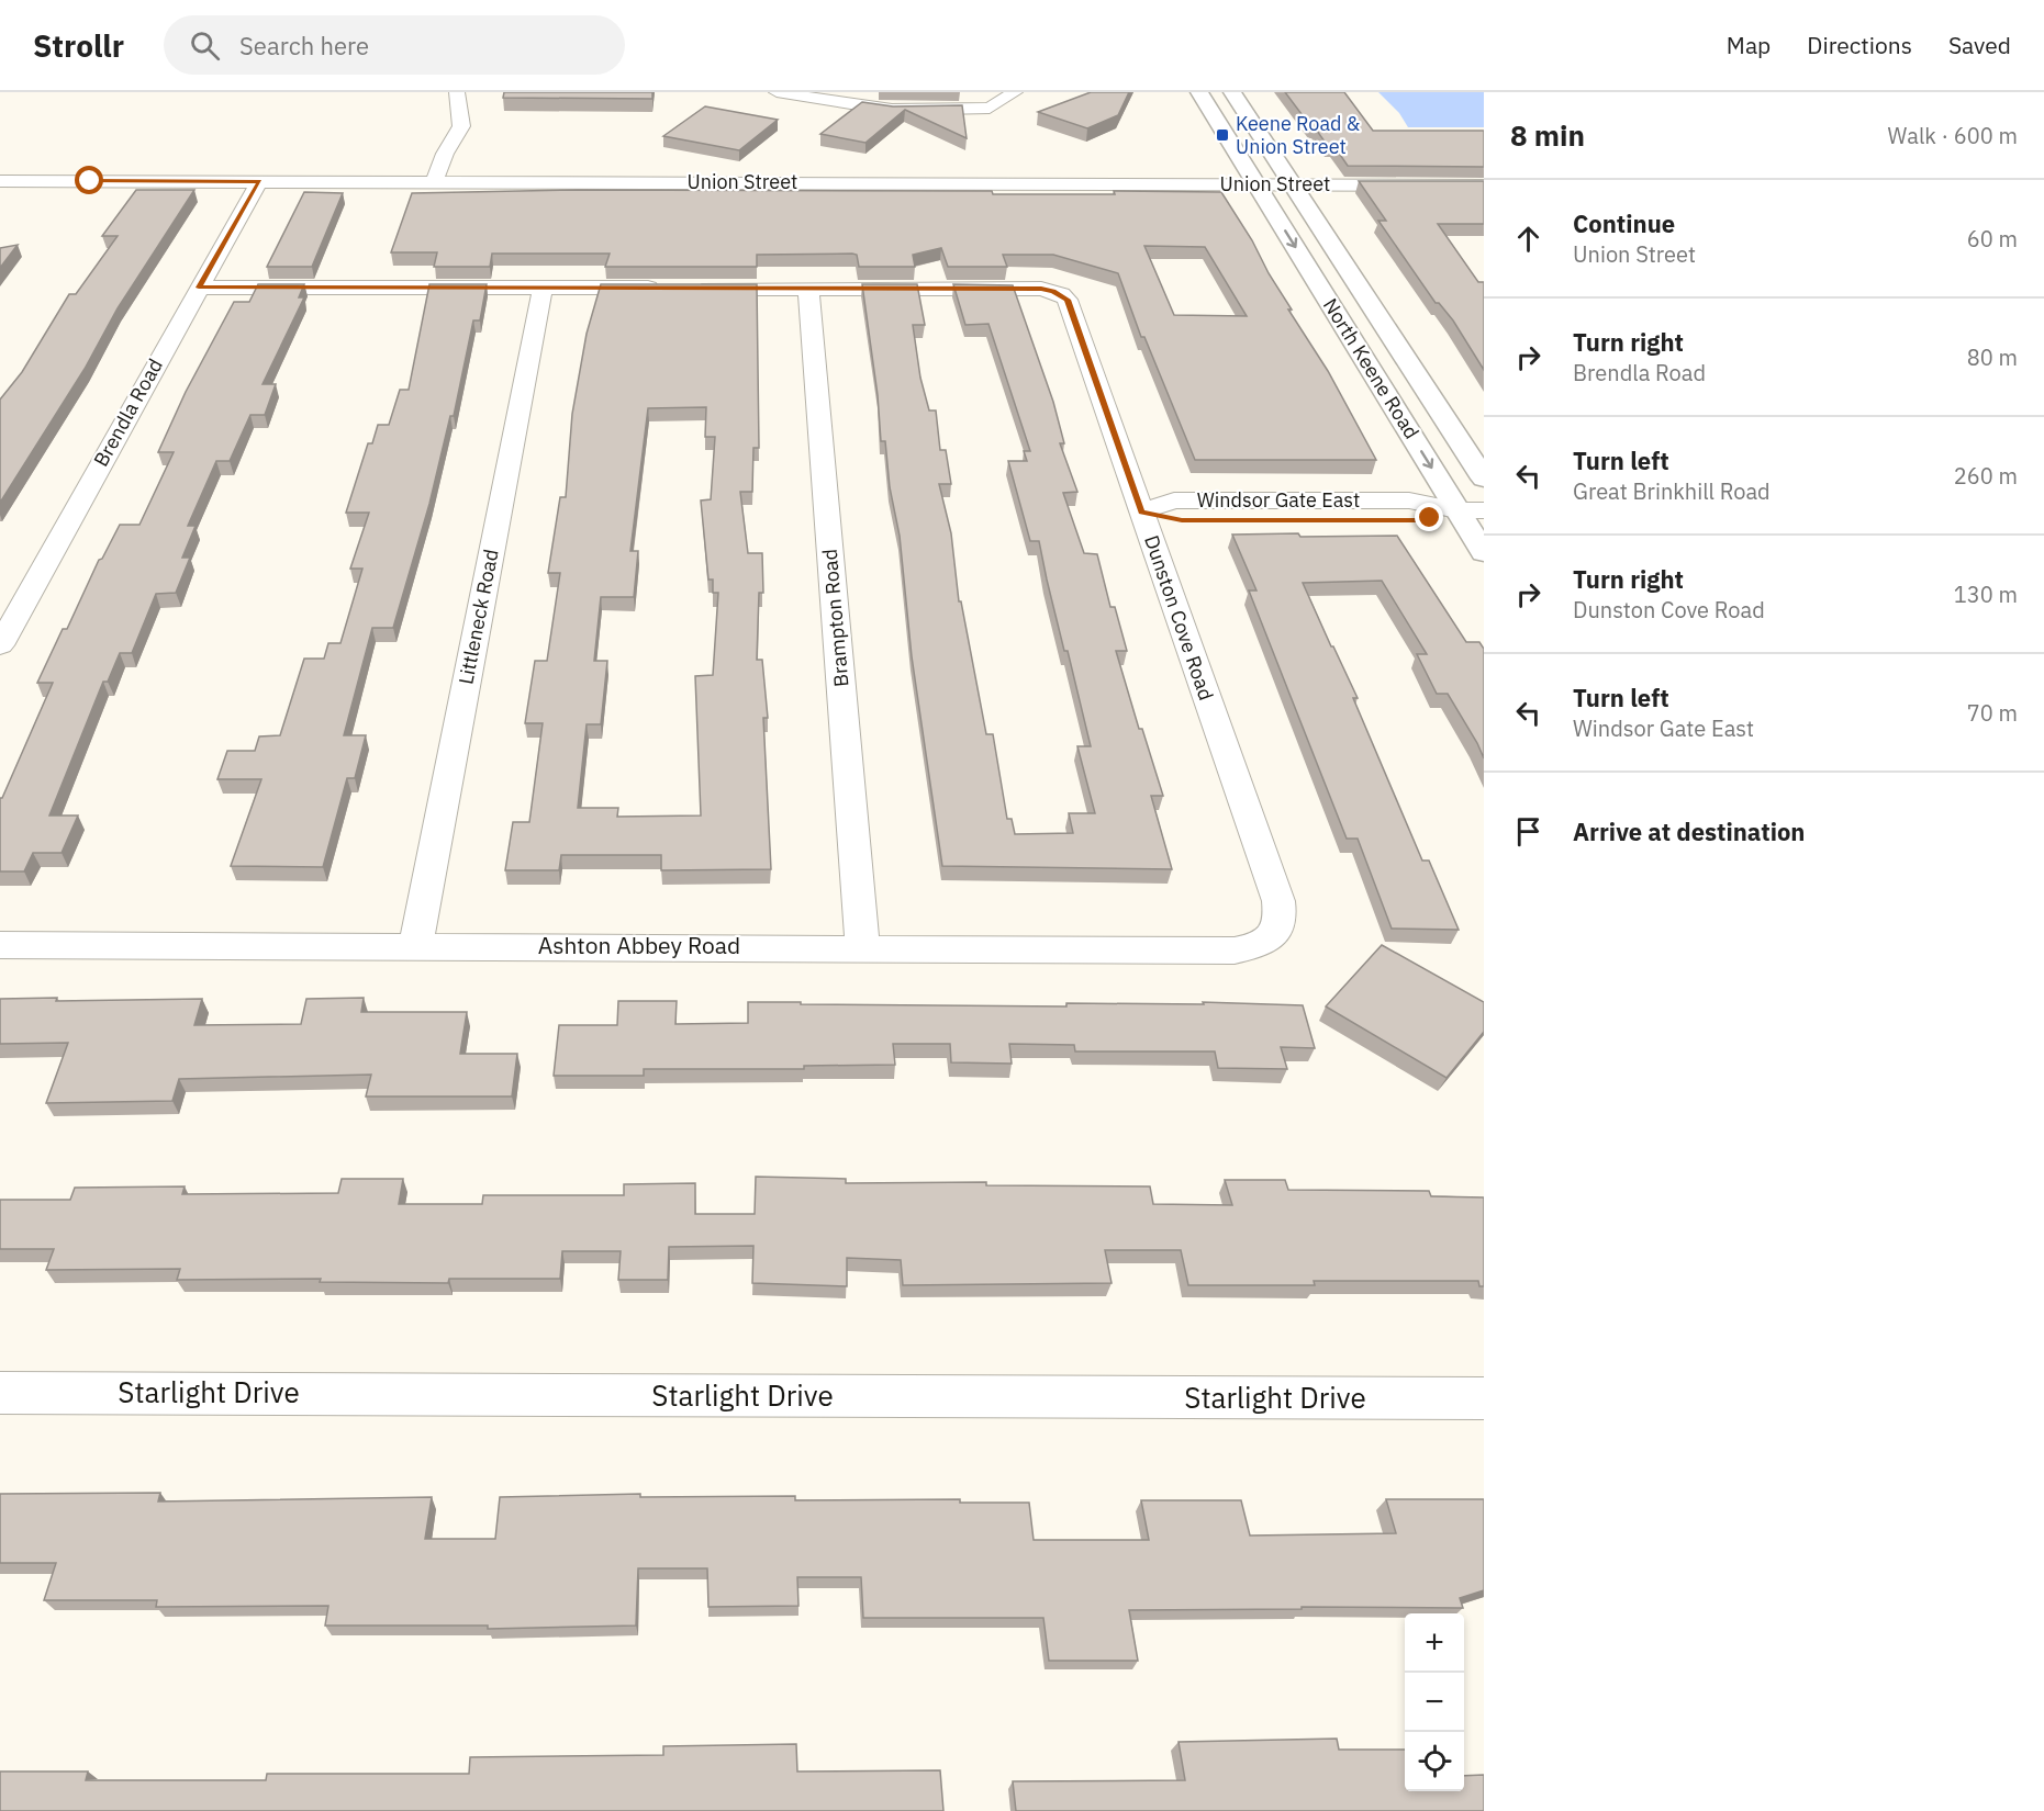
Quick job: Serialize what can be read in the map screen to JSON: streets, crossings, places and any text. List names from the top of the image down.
{
  "streets": {
    "main road": ["North Keene Road"],
    "street": [
      "Union Street",
      "Brendla Road",
      "Windsor Gate East",
      "Littleneck Road",
      "Brampton Road",
      "Dunston Cove Road",
      "Ashton Abbey Road",
      "Starlight Drive"
    ]
  },
  "crossings": [
    ["Union Street", "North Keene Road"],
    ["Union Street", "Brendla Road"],
    ["North Keene Road", "Windsor Gate East"],
    ["Windsor Gate East", "Dunston Cove Road"],
    ["Littleneck Road", "Ashton Abbey Road"],
    ["Brampton Road", "Dunston Cove Road"],
    ["Brampton Road", "Ashton Abbey Road"],
    ["Dunston Cove Road", "Ashton Abbey Road"]
  ],
  "places": {
    "transit": ["Keene Road & Union Street"]
  },
  "page": {
    "header": "Strollr",
    "search": "Search here",
    "nav": ["Map", "Directions", "Saved"],
    "heading": ["8 min", "Walk · 600 m"],
    "list": [
      ["Continue", "Union Street", "60 m"],
      ["Turn right", "Brendla Road", "80 m"],
      ["Turn left", "Great Brinkhill Road", "260 m"],
      ["Turn right", "Dunston Cove Road", "130 m"],
      ["Turn left", "Windsor Gate East", "70 m"],
      "Arrive at destination"
    ],
    "map_buttons": ["+", "−"]
  }
}
